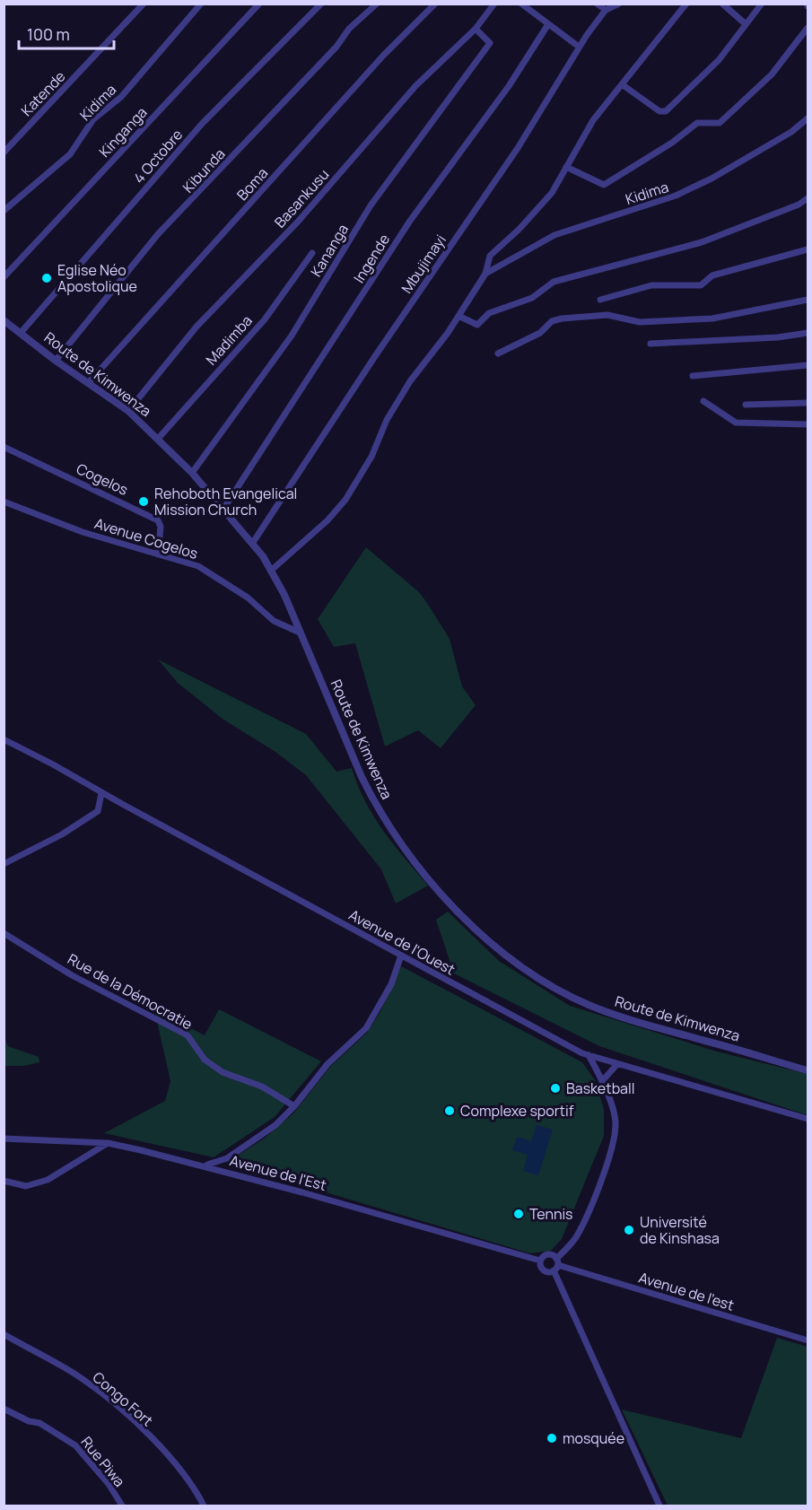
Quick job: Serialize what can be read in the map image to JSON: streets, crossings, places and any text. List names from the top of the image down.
{
  "streets": {
    "street": [
      "Katende",
      "Kidima",
      "Kinganga",
      "4 Octobre",
      "Kibunda",
      "Boma",
      "Basankusu",
      "Kananga",
      "Ingende",
      "Mbujimayi",
      "Madimba",
      "Route de Kimwenza",
      "Cogelos",
      "Avenue Cogelos",
      "Avenue de l'Ouest",
      "Rue de la Démocratie",
      "Avenue de l'Est",
      "Avenue de l'est",
      "Congo Fort",
      "Rue Piwa"
    ]
  },
  "crossings": [
    ["4 Octobre", "Route de Kimwenza"],
    ["Kibunda", "Route de Kimwenza"],
    ["Boma", "Route de Kimwenza"],
    ["Basankusu", "Kananga"],
    ["Basankusu", "Route de Kimwenza"],
    ["Kananga", "Route de Kimwenza"],
    ["Ingende", "Route de Kimwenza"],
    ["Mbujimayi", "Route de Kimwenza"],
    ["Madimba", "Route de Kimwenza"],
    ["Route de Kimwenza", "Avenue Cogelos"],
    ["Cogelos", "Avenue Cogelos"],
    ["Avenue de l'Est", "Avenue de l'est"]
  ],
  "places": [
    "Eglise Néo Apostolique",
    "Rehoboth Evangelical Mission Church",
    "Basketball",
    "Complexe sportif",
    "Tennis",
    "Université de Kinshasa",
    "mosquée"
  ],
  "scale_bar": "100 m"
}
